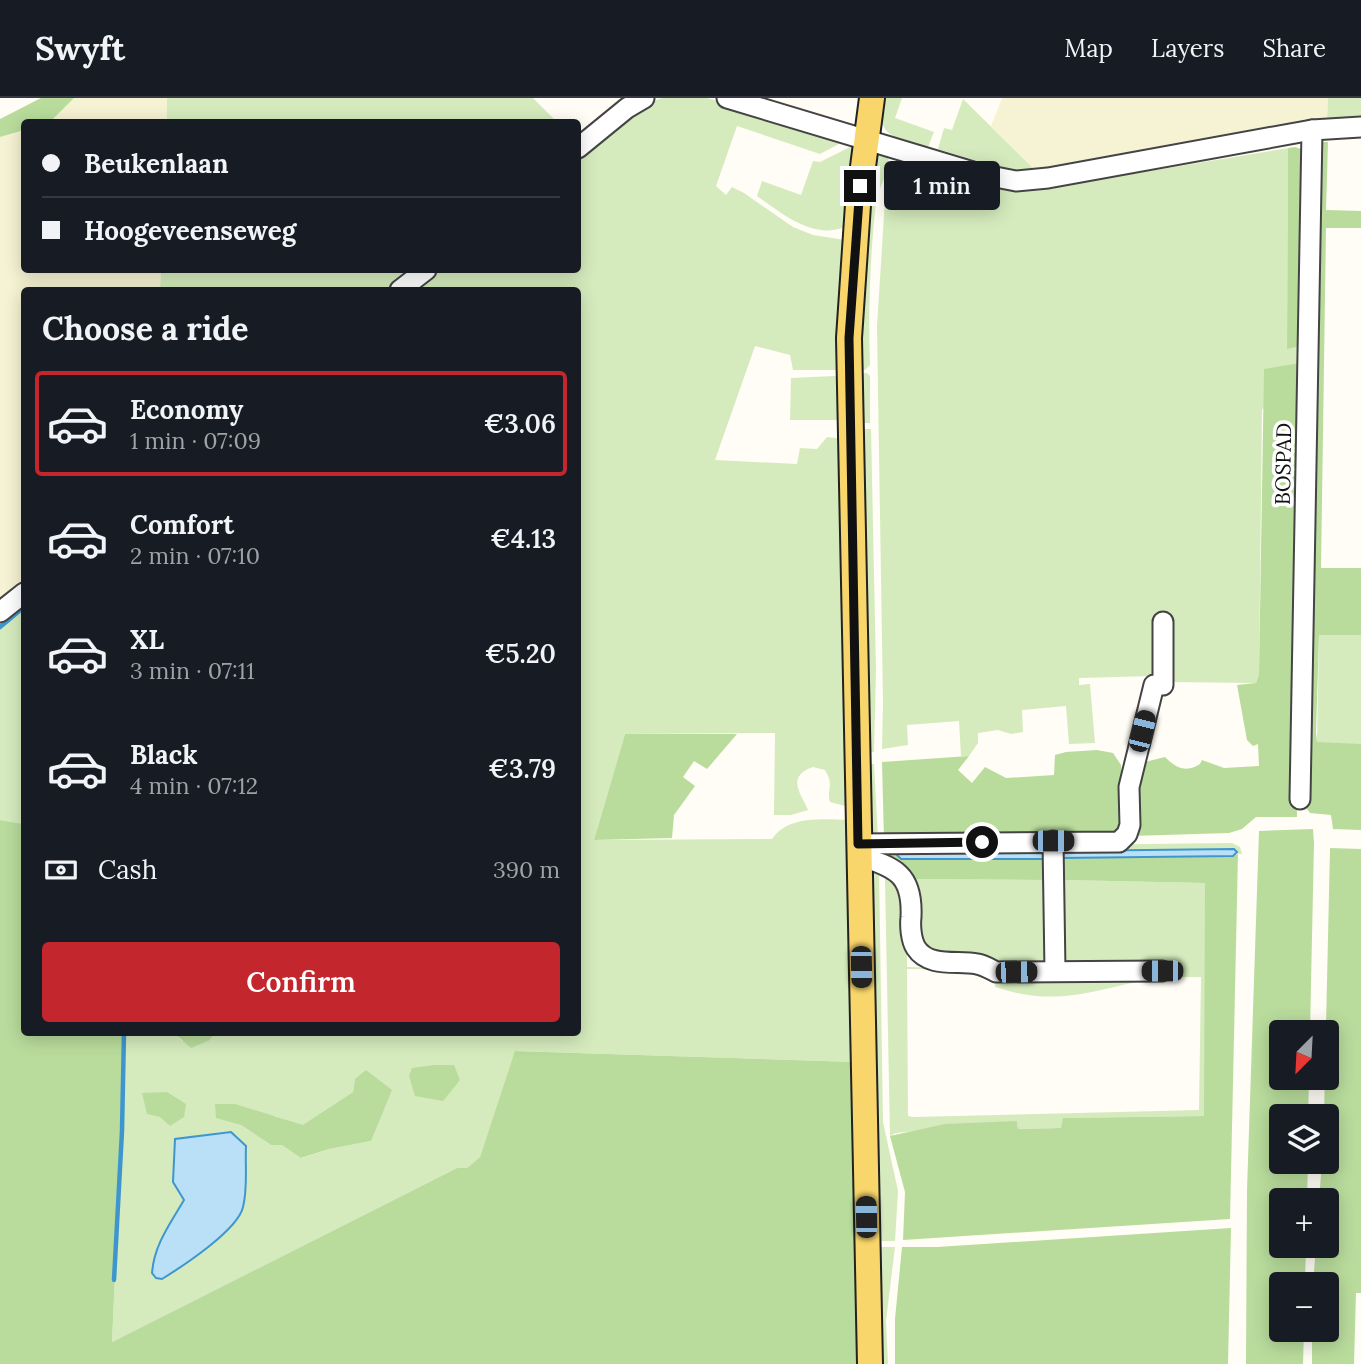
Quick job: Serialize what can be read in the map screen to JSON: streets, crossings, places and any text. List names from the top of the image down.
{
  "streets": {
    "street": ["BOSPAD"]
  },
  "north": "bottom left",
  "page": {
    "header": "Swyft",
    "nav": ["Map", "Layers", "Share"],
    "banner": ["Beukenlaan", "Hoogeveenseweg"],
    "bubble": "1 min",
    "heading": "Choose a ride",
    "list": [
      {
        "name": "Economy",
        "note": "1 min · 07:09",
        "value": "€3.06"
      },
      {
        "name": "Comfort",
        "note": "2 min · 07:10",
        "value": "€4.13"
      },
      {
        "name": "XL",
        "note": "3 min · 07:11",
        "value": "€5.20"
      },
      {
        "name": "Black",
        "note": "4 min · 07:12",
        "value": "€3.79"
      }
    ],
    "pay": ["Cash", "390 m"],
    "buttons": "Confirm",
    "map_buttons": ["+", "−"]
  }
}
